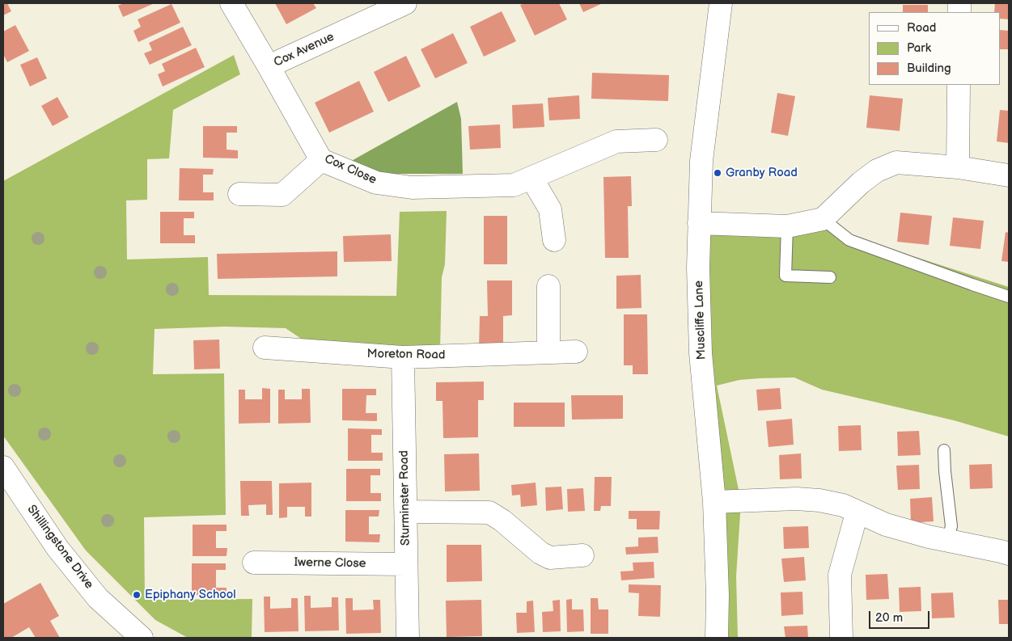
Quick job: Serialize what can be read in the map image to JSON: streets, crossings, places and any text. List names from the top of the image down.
{
  "streets": {
    "street": [
      "Cox Avenue",
      "Cox Close",
      "Muscliffe Lane",
      "Moreton Road",
      "Sturminster Road",
      "Shillingstone Drive",
      "Iwerne Close"
    ]
  },
  "crossings": [
    ["Cox Avenue", "Cox Close"],
    ["Moreton Road", "Sturminster Road"],
    ["Sturminster Road", "Iwerne Close"]
  ],
  "places": ["Granby Road", "Epiphany School"],
  "legend": ["Road", "Park", "Building"],
  "scale_bar": "20 m"
}
